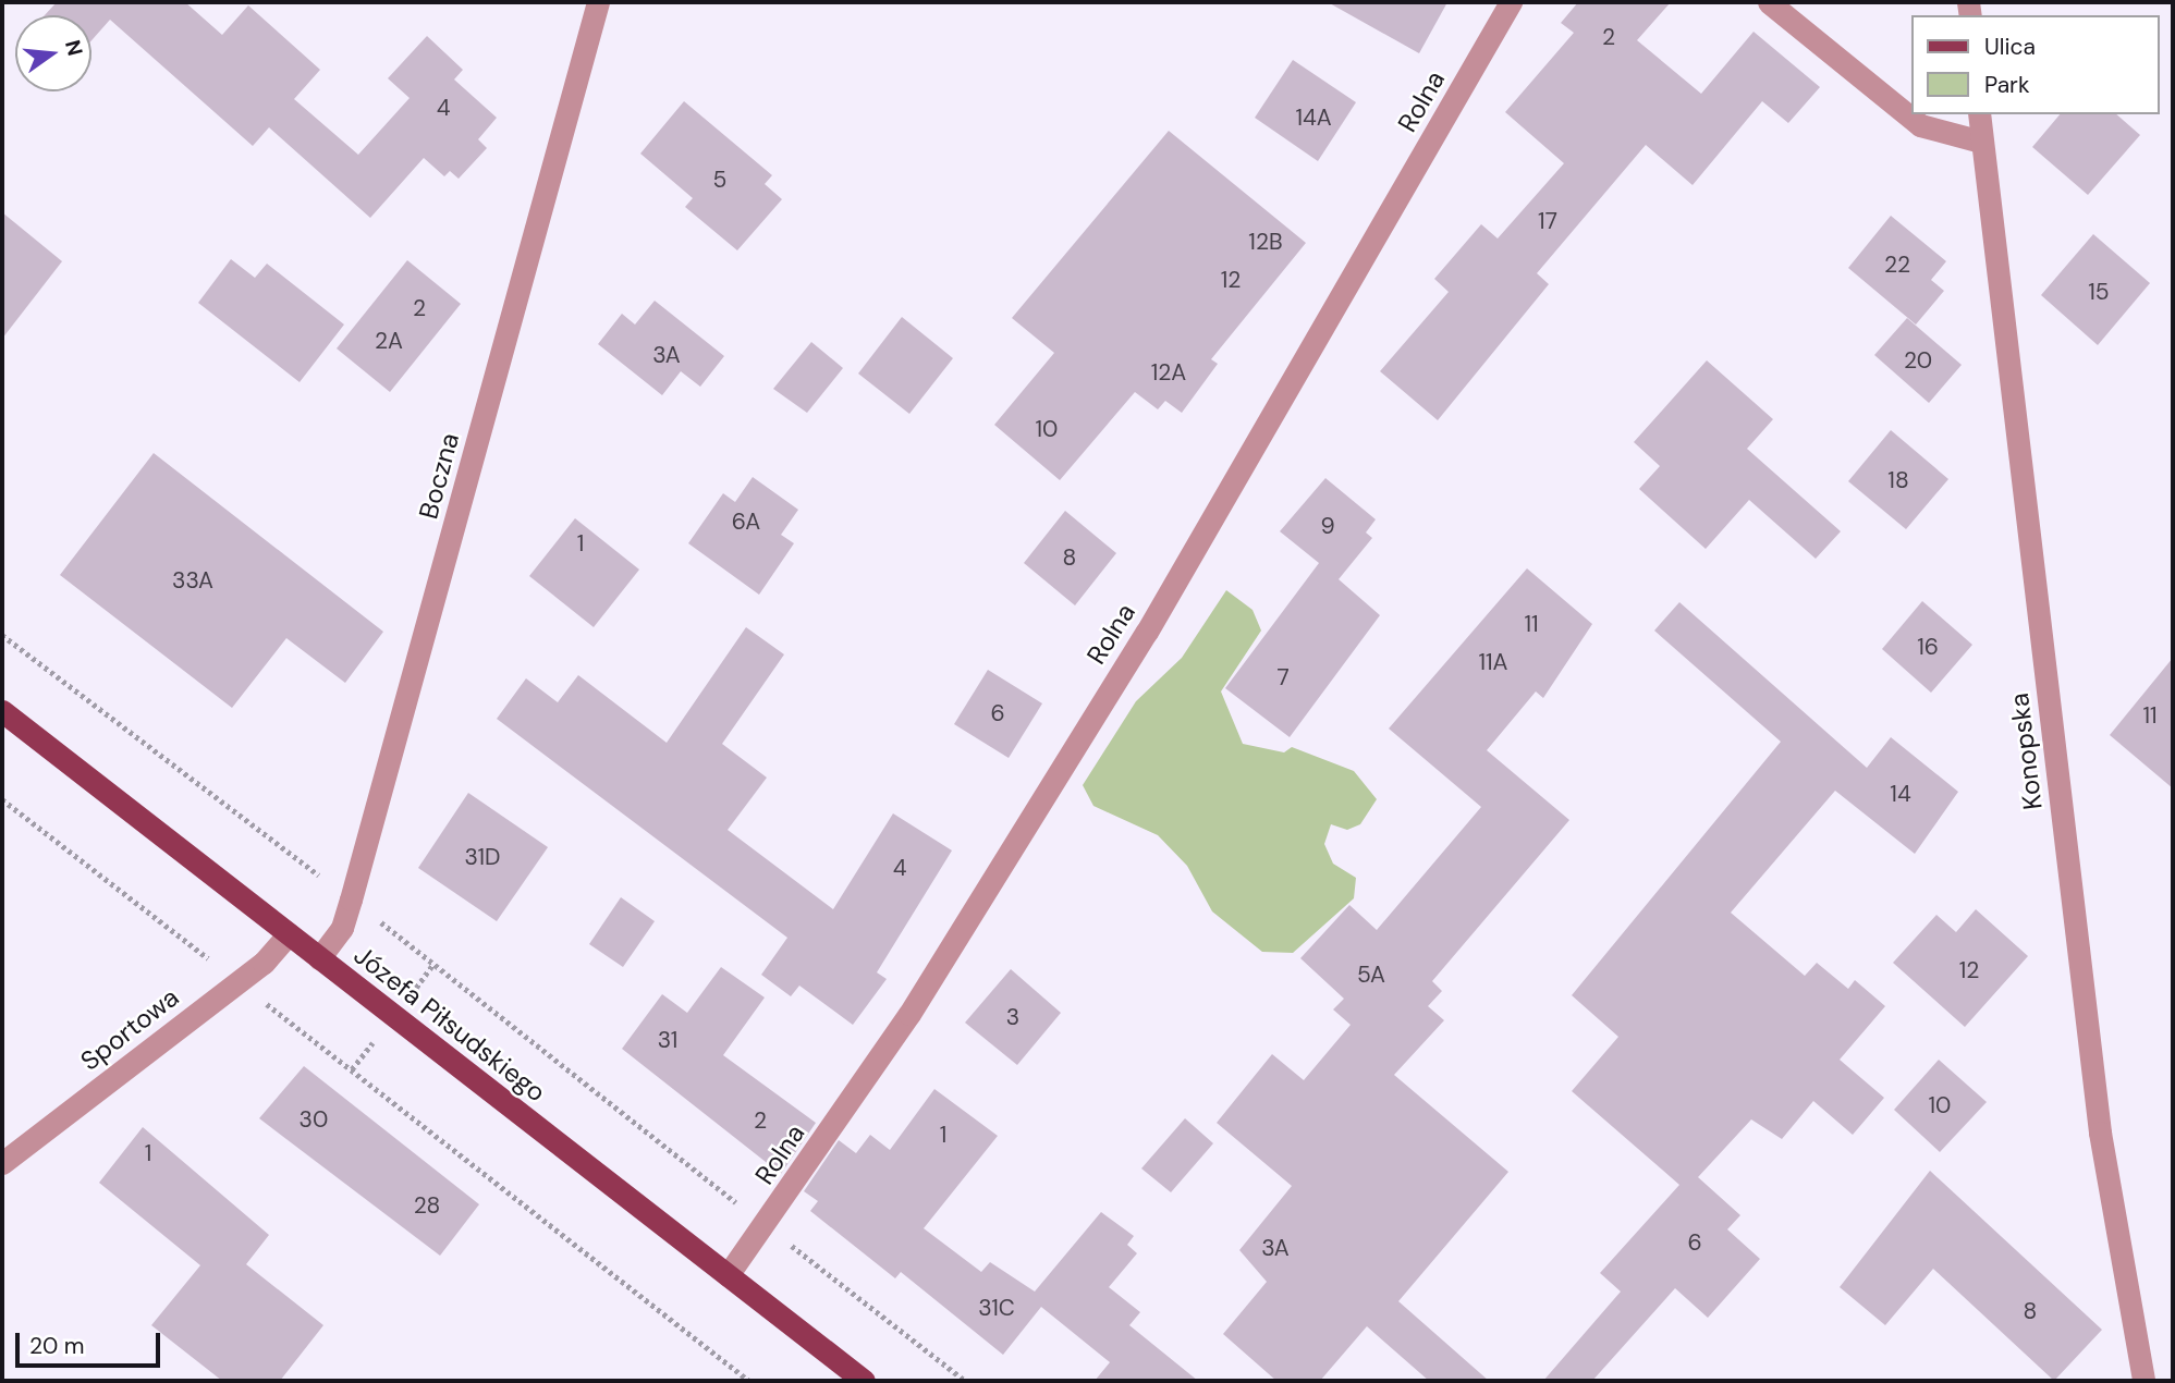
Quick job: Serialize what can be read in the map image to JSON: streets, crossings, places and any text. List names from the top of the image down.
{
  "streets": {
    "main road": ["Józefa Piłsudskiego"],
    "street": [
      "Rolna",
      "Boczna",
      "Konopska",
      "Sportowa"
    ]
  },
  "crossings": [
    ["Rolna", "Józefa Piłsudskiego"],
    ["Boczna", "Józefa Piłsudskiego"],
    ["Józefa Piłsudskiego", "Sportowa"]
  ],
  "house_numbers": [
    "2",
    "4",
    "14A",
    "5",
    "17",
    "12B",
    "22",
    "12",
    "15",
    "2",
    "2A",
    "3A",
    "20",
    "12A",
    "10",
    "18",
    "6A",
    "9",
    "1",
    "8",
    "33A",
    "11",
    "16",
    "11A",
    "7",
    "6",
    "11",
    "14",
    "31D",
    "4",
    "12",
    "5A",
    "3",
    "31",
    "10",
    "30",
    "2",
    "1",
    "1",
    "28",
    "6",
    "3A",
    "31C",
    "8"
  ],
  "legend": ["Ulica", "Park"],
  "scale_bar": "20 m",
  "north": "right"
}
